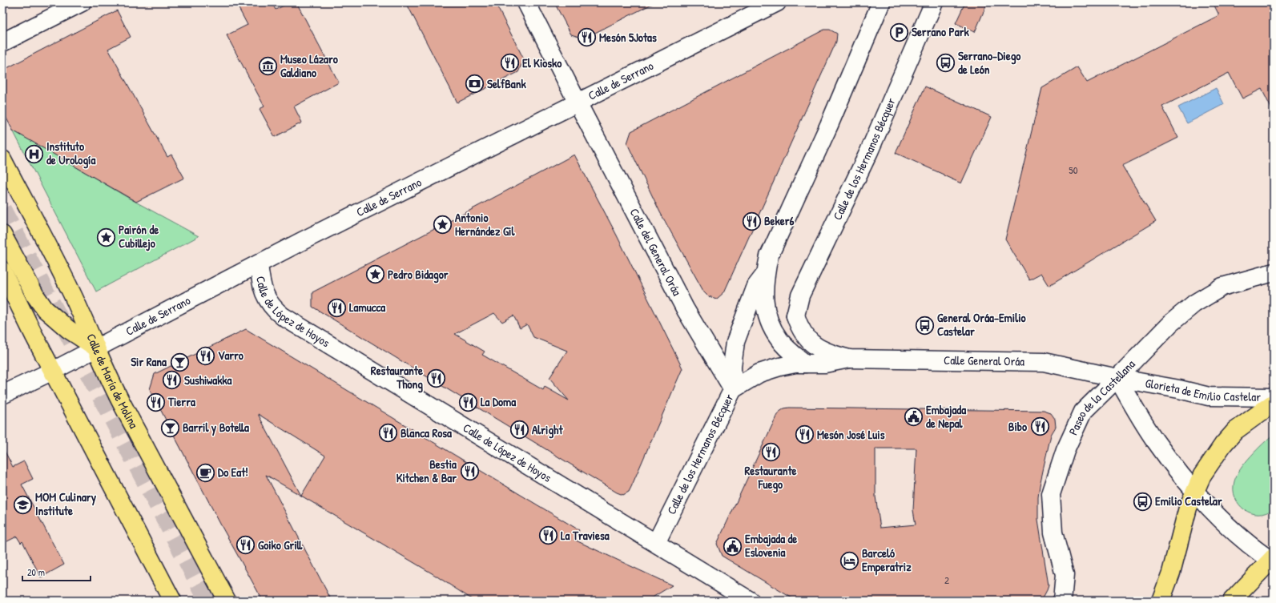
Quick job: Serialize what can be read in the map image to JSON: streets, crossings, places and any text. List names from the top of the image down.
{
  "streets": {
    "main road": ["Calle de María de Molina", "Glorieta de Emilio Castelar"],
    "street": [
      "Calle de Serrano",
      "Calle de los Hermanos Bécquer",
      "Calle del General Oráa",
      "Calle de López de Hoyos",
      "Calle General Oráa",
      "Paseo de la Castellana"
    ]
  },
  "crossings": [
    ["Calle de Serrano", "Calle del General Oráa"],
    ["Calle de Serrano", "Calle de López de Hoyos"],
    ["Calle de Serrano", "Calle de María de Molina"],
    ["Calle de los Hermanos Bécquer", "Calle del General Oráa"],
    ["Calle de los Hermanos Bécquer", "Calle de López de Hoyos"],
    ["Calle de los Hermanos Bécquer", "Calle General Oráa"],
    ["Calle General Oráa", "Glorieta de Emilio Castelar"],
    ["Calle General Oráa", "Paseo de la Castellana"],
    ["Glorieta de Emilio Castelar", "Paseo de la Castellana"]
  ],
  "places": {
    "parking": ["Serrano Park"],
    "restaurant": [
      "Mesón 5Jotas",
      "El Kiosko",
      "Beker6",
      "Lamucca",
      "Varro",
      "Restaurante Thong",
      "Sushiwakka",
      "Tierra",
      "La Doma",
      "Bibo",
      "Alright",
      "Blanca Rosa",
      "Mesón José Luis",
      "Restaurante Fuego",
      "Bestia Kitchen & Bar",
      "La Traviesa",
      "Goiko Grill"
    ],
    "bus stop": ["Serrano-Diego de León", "General Oráa-Emilio Castelar", "Emilio Castelar"],
    "museum": ["Museo Lázaro Galdiano"],
    "bank": ["SelfBank"],
    "hospital": ["Instituto de Urología"],
    "place": ["Antonio Hernández Gil", "Pairón de Cubillejo", "Pedro Bidagor"],
    "bar": ["Sir Rana", "Barril y Botella"],
    "public building": ["Embajada de Nepal", "Embajada de Eslovenia"],
    "cafe": ["Do Eat!"],
    "school or university": ["MOM Culinary Institute"],
    "hotel": ["Barceló Emperatriz"]
  },
  "house_numbers": ["50", "2"],
  "scale_bar": "20 m"
}
